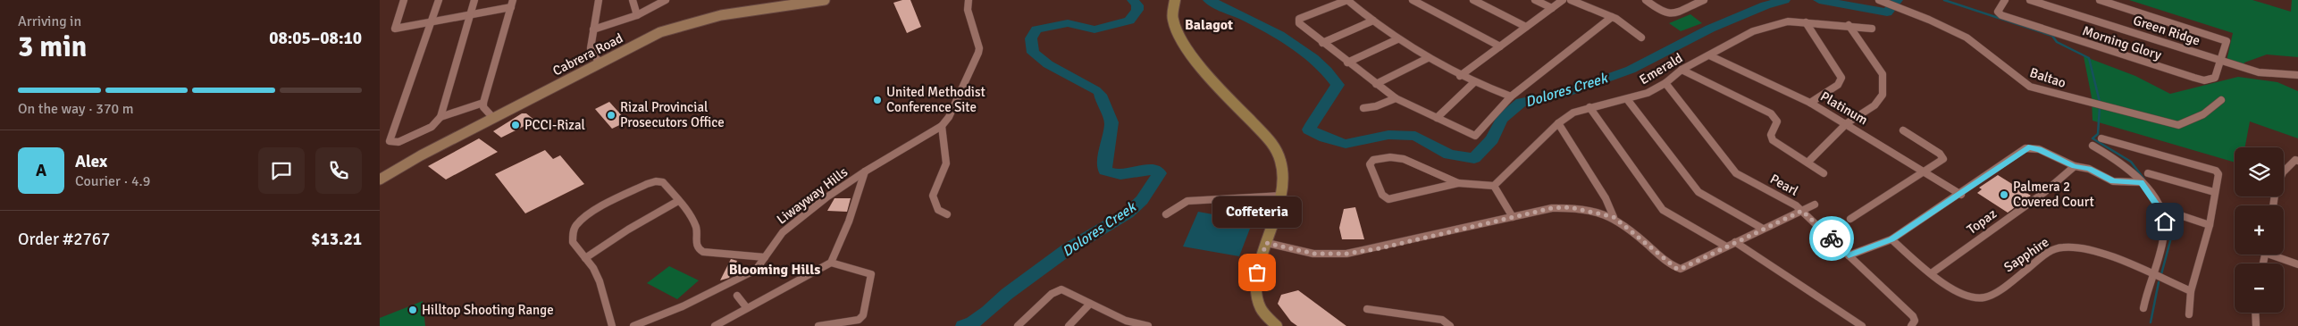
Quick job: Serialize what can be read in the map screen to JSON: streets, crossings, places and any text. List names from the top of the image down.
{
  "streets": {
    "main road": ["Cabrera Road"],
    "street": [
      "Green Ridge",
      "Morning Glory",
      "Emerald",
      "Baltao",
      "Platinum",
      "Pearl",
      "Liwayway Hills",
      "Topaz",
      "Sapphire"
    ]
  },
  "crossings": [
    ["Green Ridge", "Morning Glory"],
    ["Emerald", "Platinum"],
    ["Emerald", "Pearl"],
    ["Topaz", "Sapphire"]
  ],
  "districts": ["Balagot", "Blooming Hills"],
  "water": ["Dolores Creek"],
  "places": [
    "United Methodist Conference Site",
    "Rizal Provincial Prosecutors Office",
    "PCCI-Rizal",
    "Palmera 2 Covered Court",
    "Coffeteria",
    "Hilltop Shooting Range"
  ],
  "page": {
    "heading": ["3 min", "Arriving in", "08:05–08:10"],
    "panel": [
      "Alex",
      "Courier · 4.9",
      "Order #2767",
      "$13.21"
    ],
    "bar": "On the way · 370 m",
    "round": "A",
    "map_buttons": ["+", "−"],
    "bubble": "Coffeteria"
  }
}
